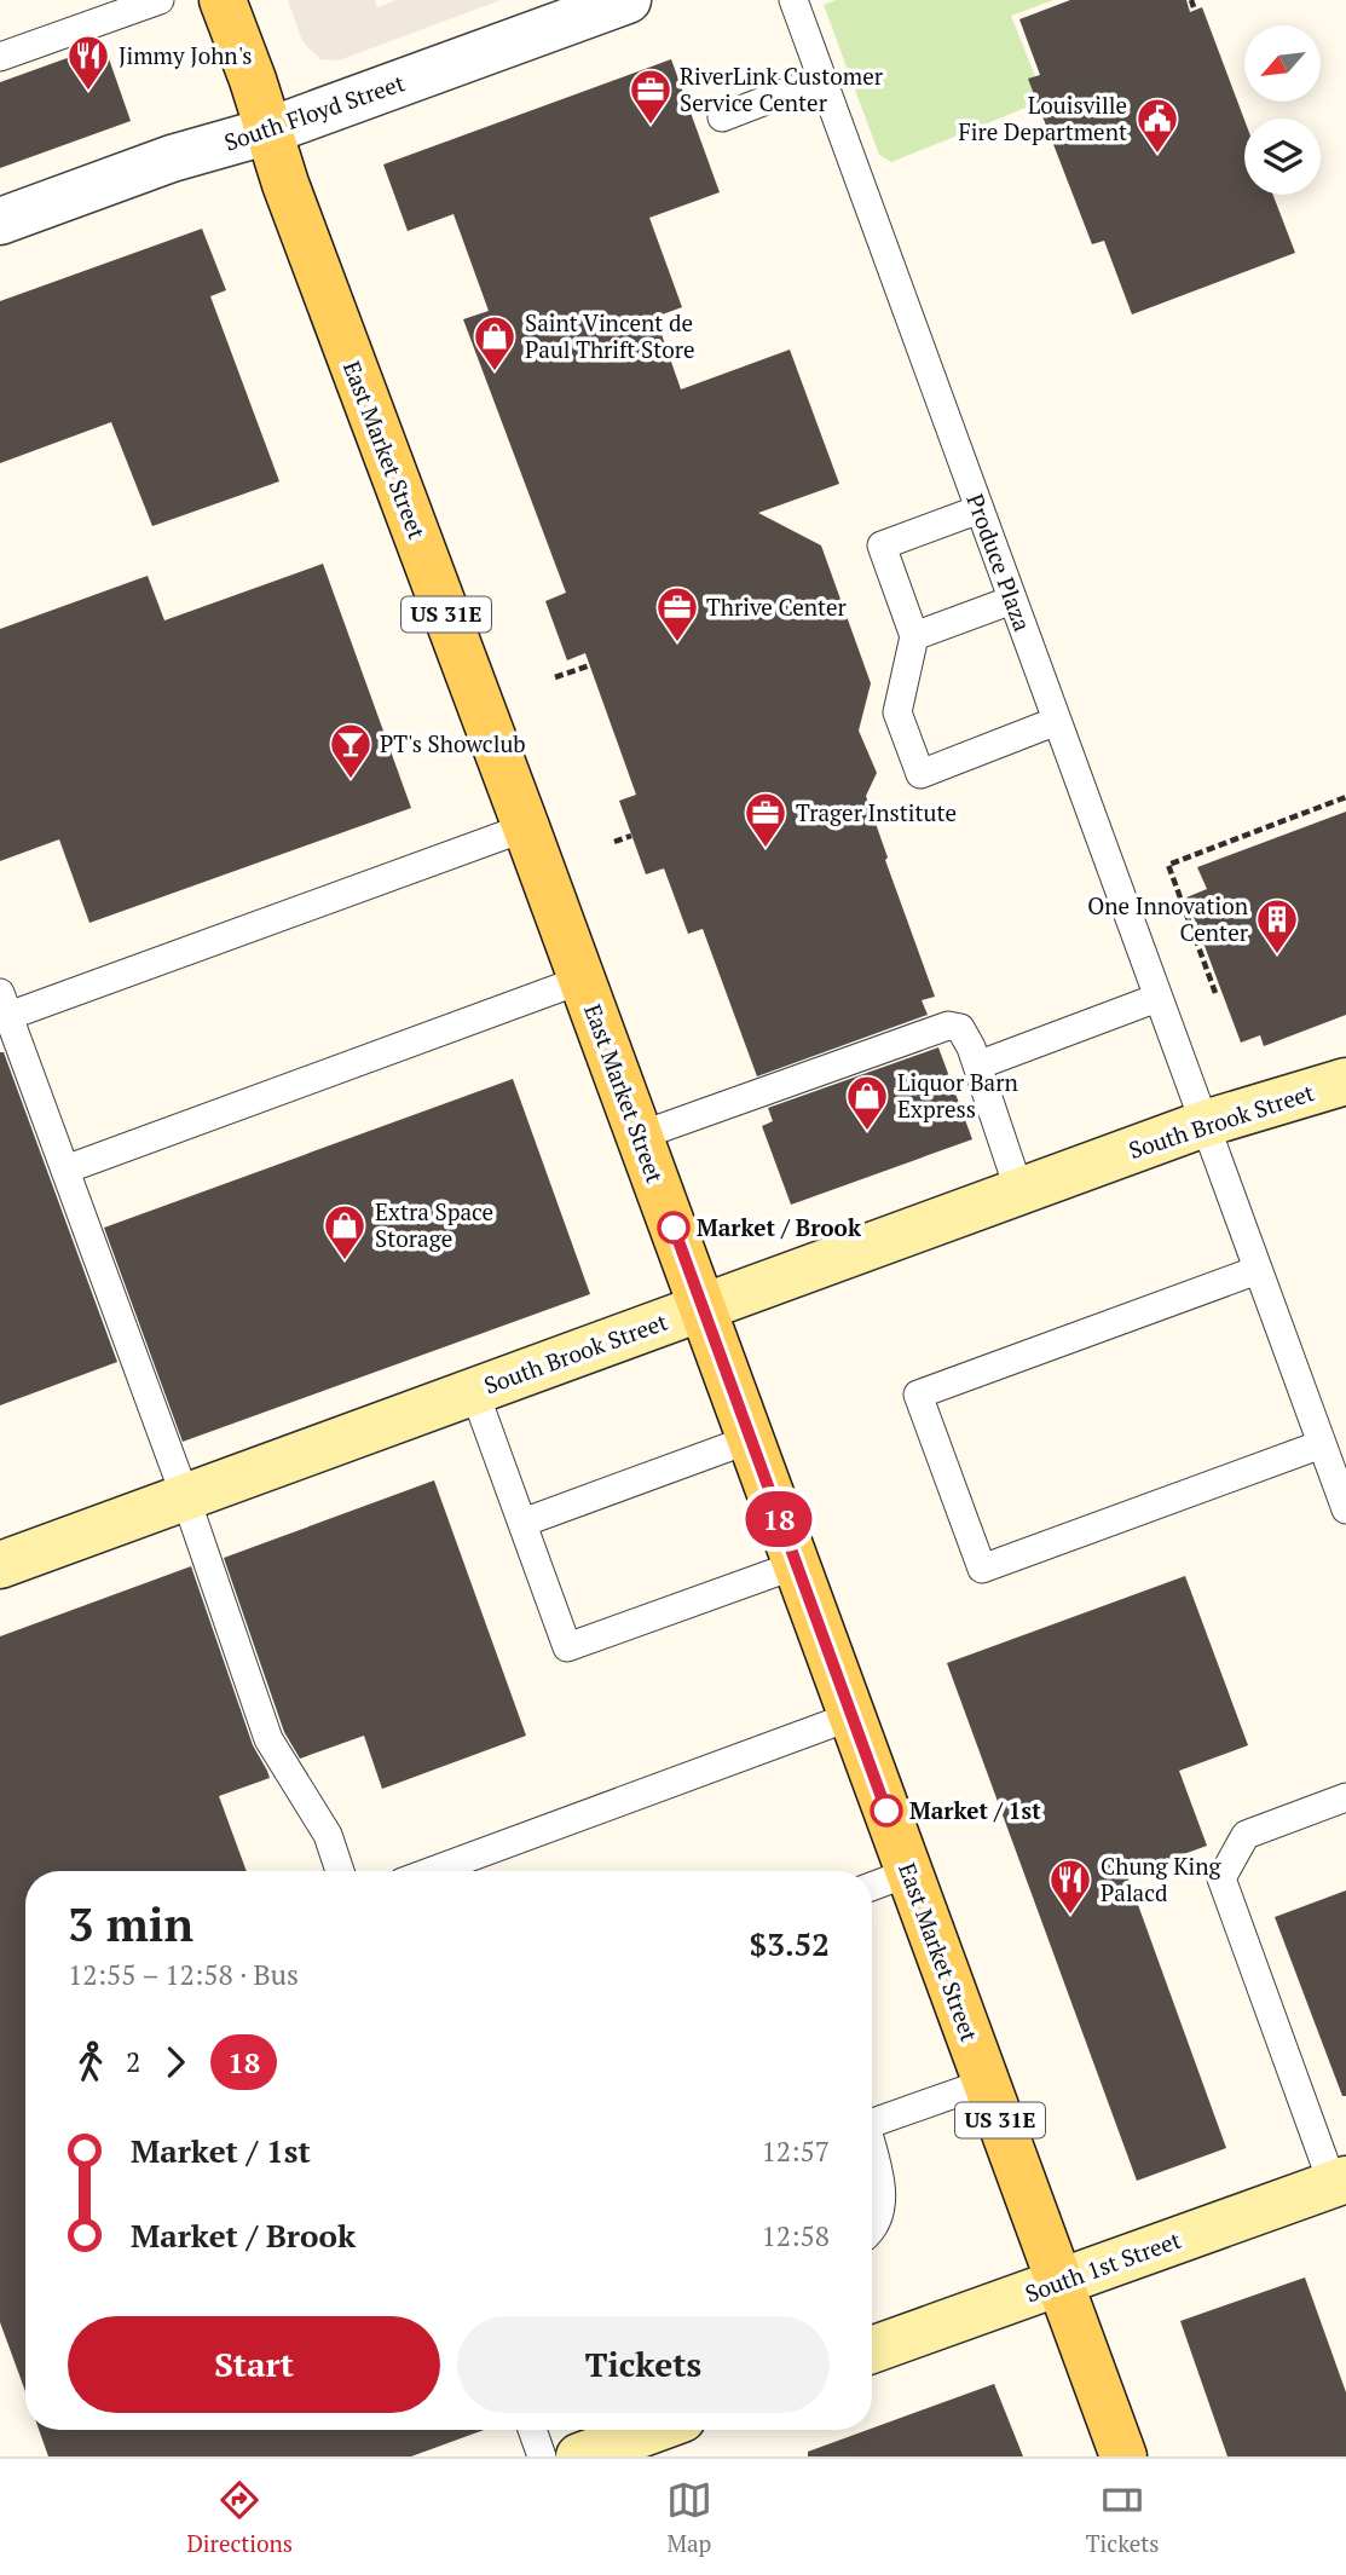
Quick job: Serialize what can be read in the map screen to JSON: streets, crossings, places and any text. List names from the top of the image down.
{
  "streets": {
    "main road": ["East Market Street", "US 31E"],
    "street": ["South Floyd Street", "South Brook Street", "South 1st Street"],
    "lane": ["Produce Plaza"]
  },
  "crossings": [
    ["South Floyd Street", "East Market Street"],
    ["East Market Street", "US 31E"],
    ["East Market Street", "South Brook Street"],
    ["East Market Street", "South 1st Street"],
    ["Produce Plaza", "South Brook Street"],
    ["US 31E", "South 1st Street"]
  ],
  "places": {
    "restaurant": ["Jimmy John's", "Chung King Palacd"],
    "office": ["RiverLink Customer Service Center", "Thrive Center", "Trager Institute"],
    "public building": ["Louisville Fire Department"],
    "shop": ["Saint Vincent de Paul Thrift Store", "Liquor Barn Express", "Extra Space Storage"],
    "bar": ["PT's Showclub"],
    "building": ["One Innovation Center"],
    "other": ["Market / Brook", "Market / 1st"]
  },
  "lines": ["bus line 18"],
  "north": "bottom left",
  "page": {
    "on_map": "18",
    "heading": ["3 min", "12:55 – 12:58 · Bus", "$3.52"],
    "legs": ["2", "18"],
    "list": [
      {
        "name": "Market / 1st",
        "value": "12:57"
      },
      {
        "name": "Market / Brook",
        "value": "12:58"
      }
    ],
    "buttons": ["Start", "Tickets"],
    "tabs": ["Directions", "Map", "Tickets"]
  }
}
